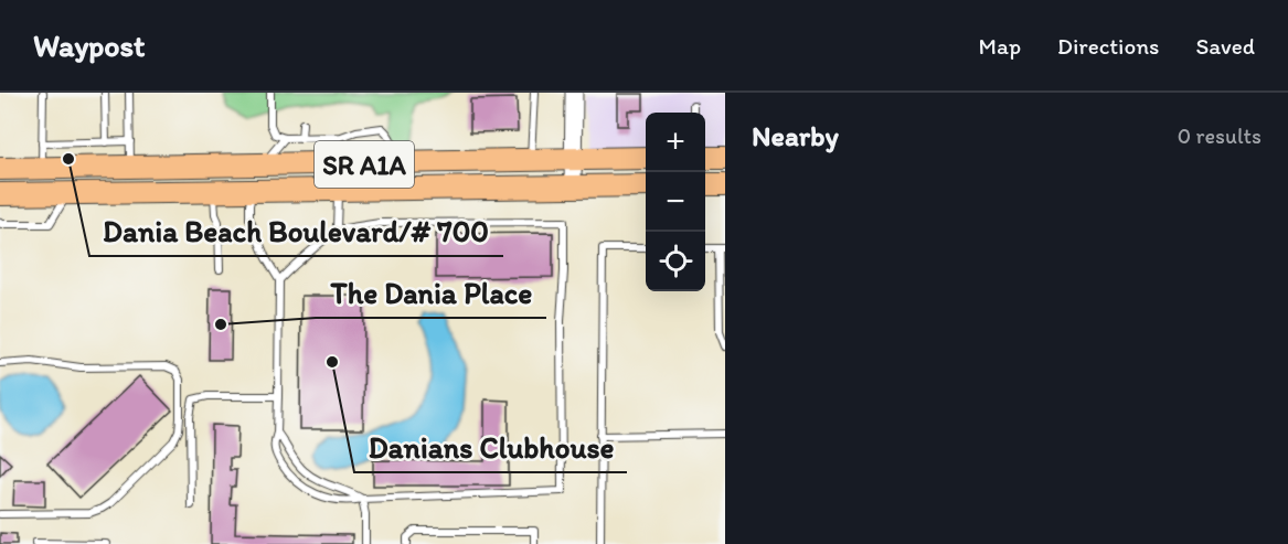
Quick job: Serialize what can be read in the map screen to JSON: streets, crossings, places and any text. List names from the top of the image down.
{
  "streets": {
    "main road": ["SR A1A"]
  },
  "places": ["Dania Beach Boulevard/# 700", "The Dania Place", "Danians Clubhouse"],
  "page": {
    "header": "Waypost",
    "nav": ["Map", "Directions", "Saved"],
    "heading": ["Nearby", "0 results"],
    "map_buttons": ["+", "−"]
  }
}
